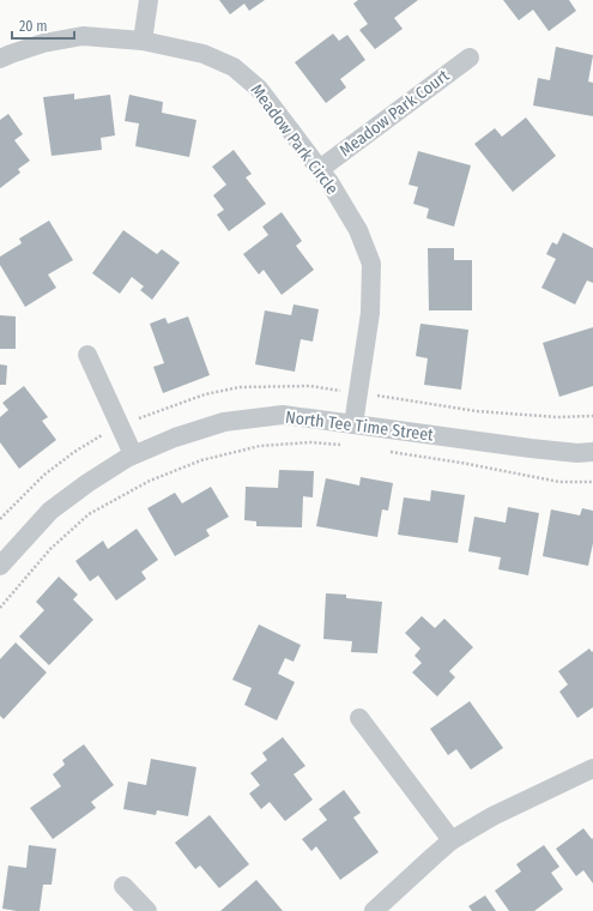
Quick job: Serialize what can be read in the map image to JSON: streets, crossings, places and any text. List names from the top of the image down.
{
  "streets": {
    "street": ["Meadow Park Court", "Meadow Park Circle", "North Tee Time Street"]
  },
  "crossings": [
    ["Meadow Park Court", "Meadow Park Circle"],
    ["Meadow Park Circle", "North Tee Time Street"]
  ],
  "scale_bar": "20 m"
}
